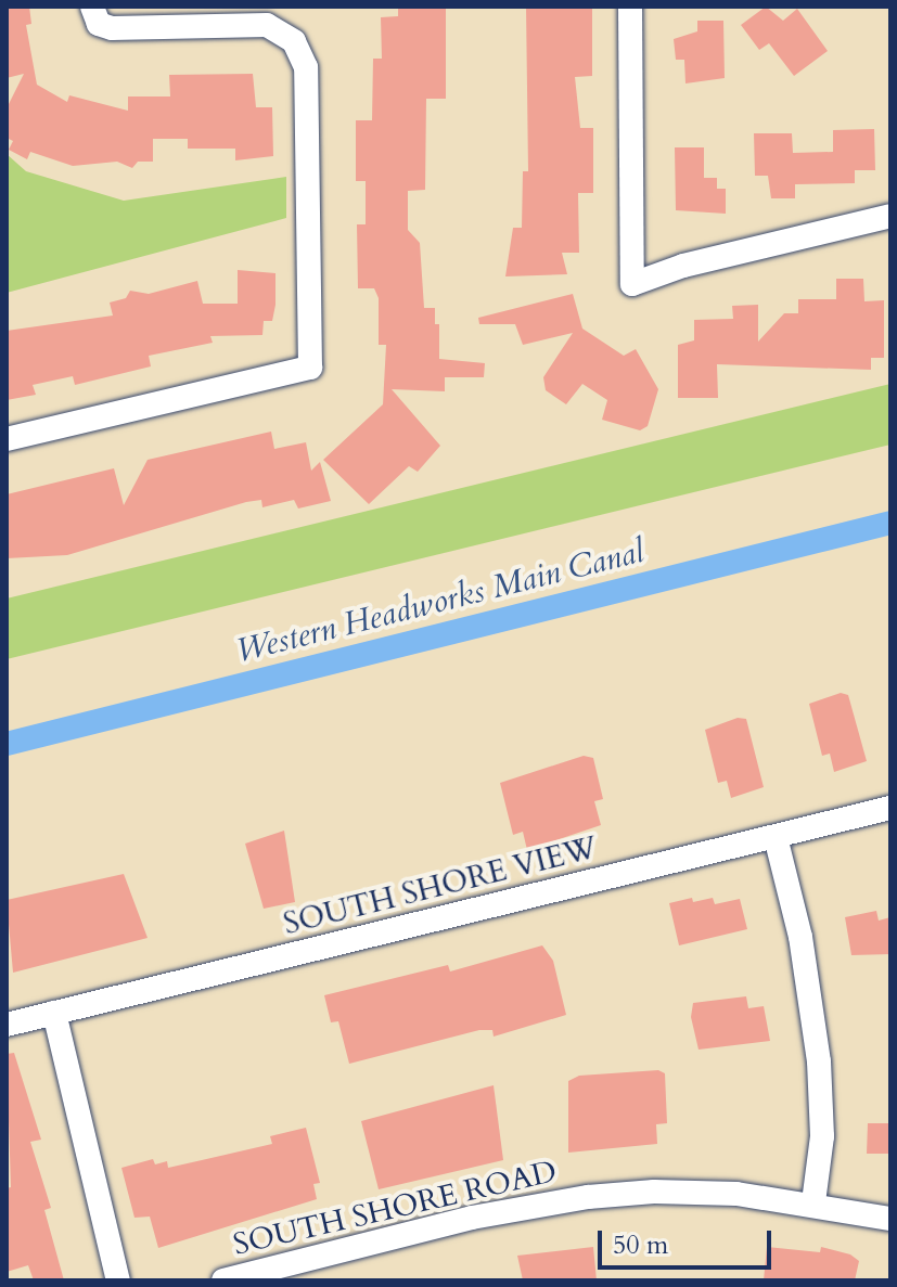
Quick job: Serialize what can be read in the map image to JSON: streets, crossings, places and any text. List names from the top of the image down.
{
  "streets": {
    "street": ["SOUTH SHORE VIEW", "SOUTH SHORE ROAD"]
  },
  "water": ["Western Headworks Main Canal"],
  "scale_bar": "50 m"
}
